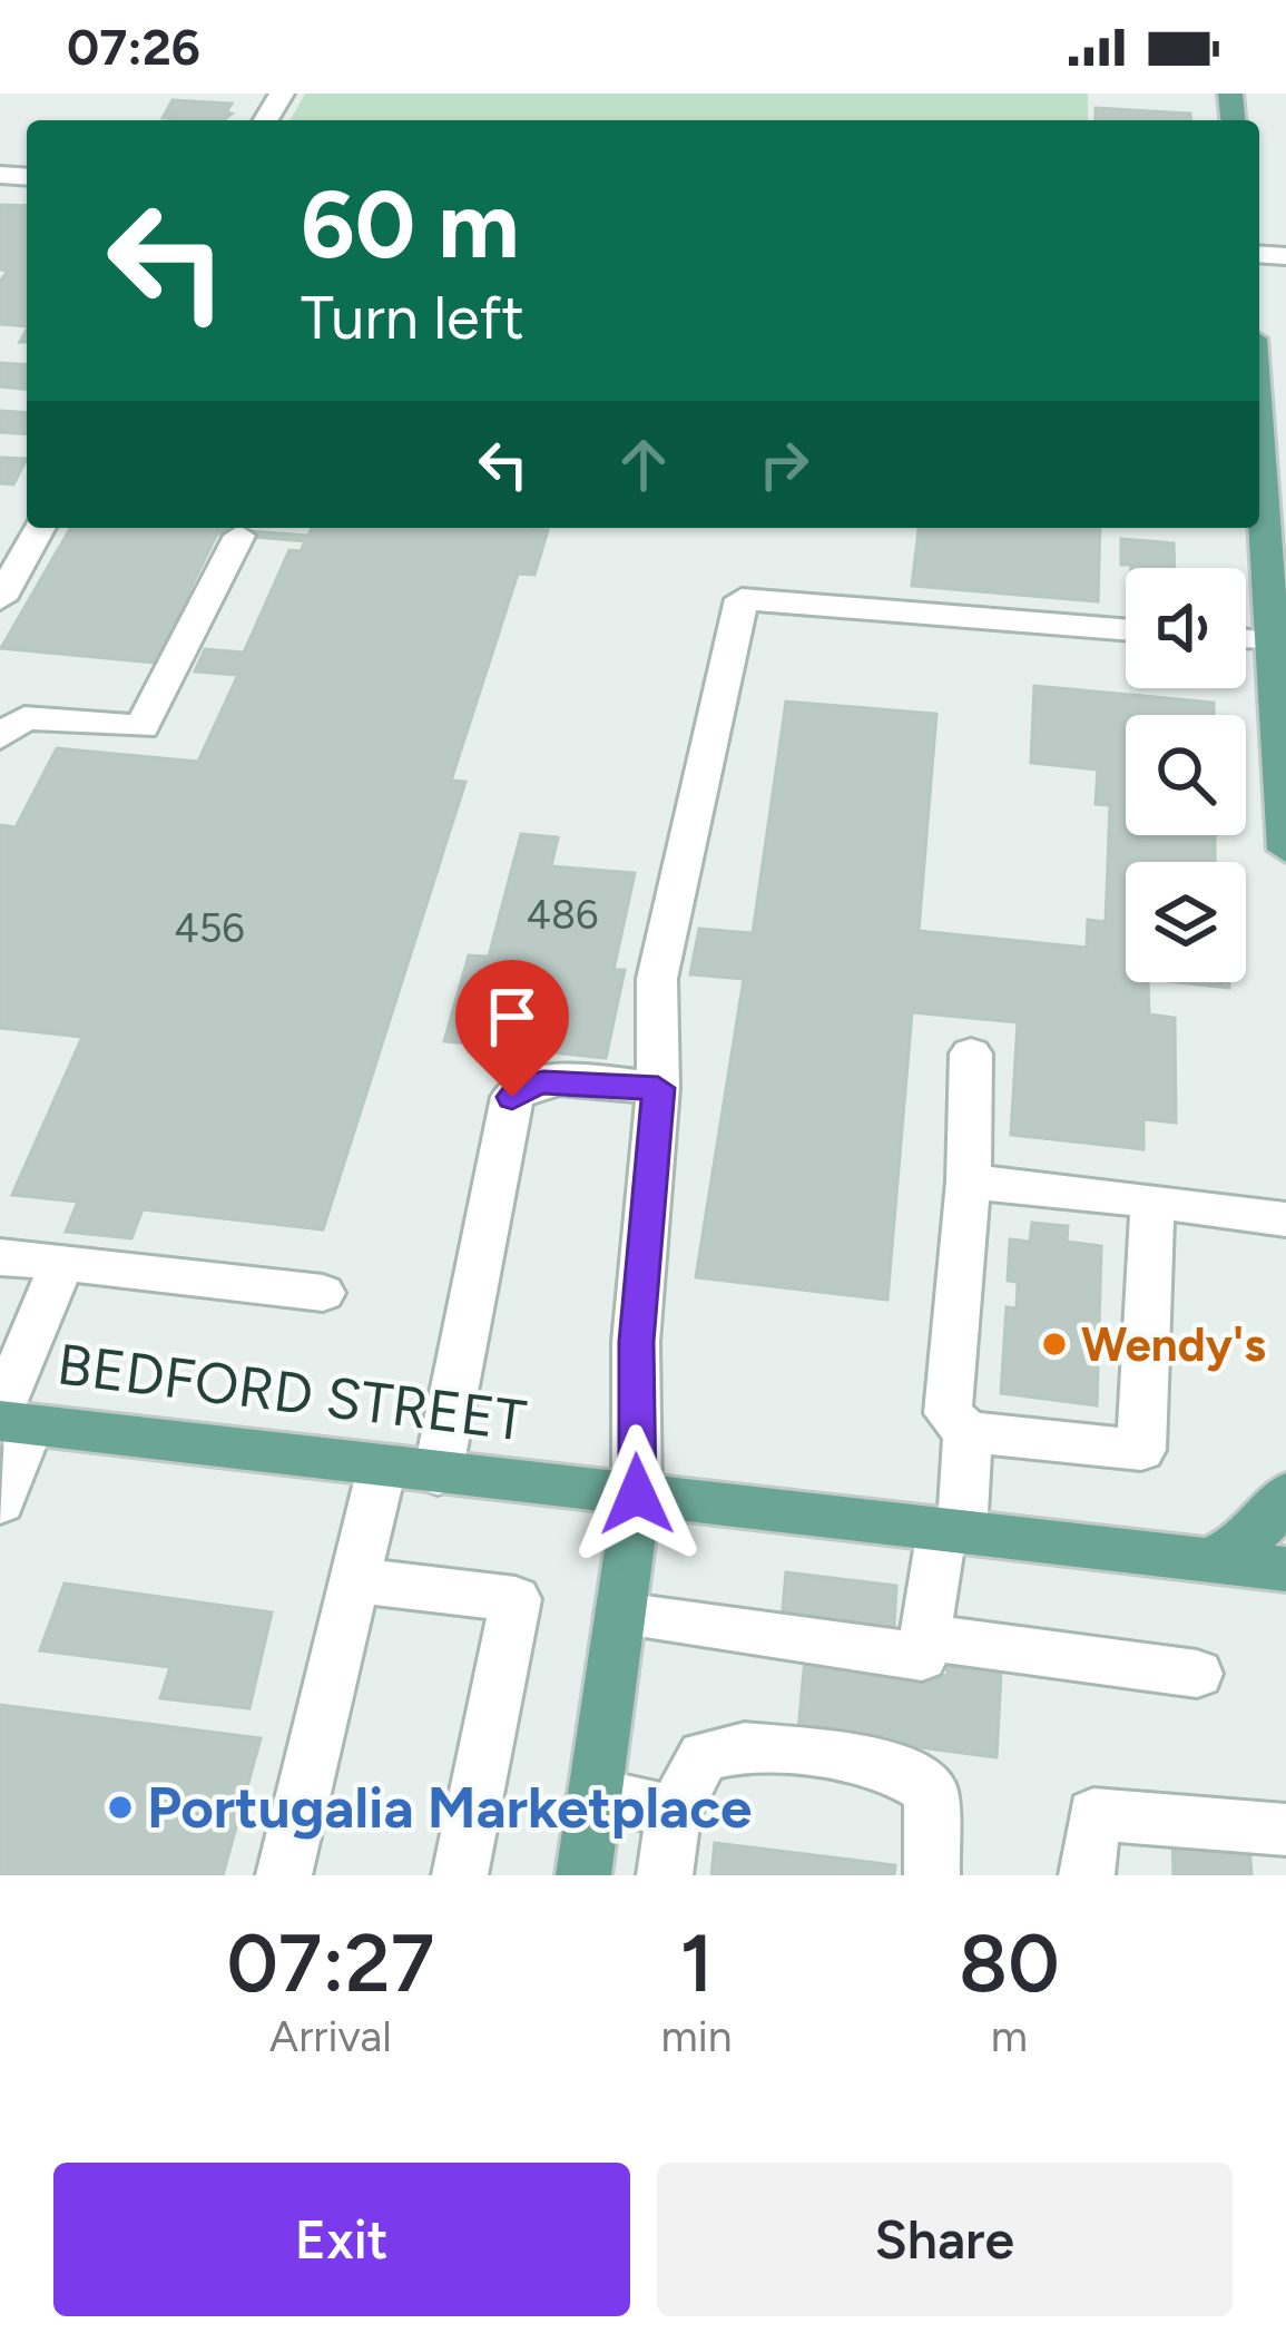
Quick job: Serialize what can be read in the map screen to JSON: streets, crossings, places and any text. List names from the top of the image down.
{
  "streets": {
    "main road": ["BEDFORD STREET"]
  },
  "places": ["Wendy's", "Portugalia Marketplace"],
  "house_numbers": ["486", "456"],
  "page": {
    "status": "07:26",
    "turn": ["60 m", "Turn left"],
    "eta": [
      "07:27",
      "Arrival",
      "1",
      "min",
      "80",
      "m"
    ],
    "buttons": ["Exit", "Share"]
  }
}
